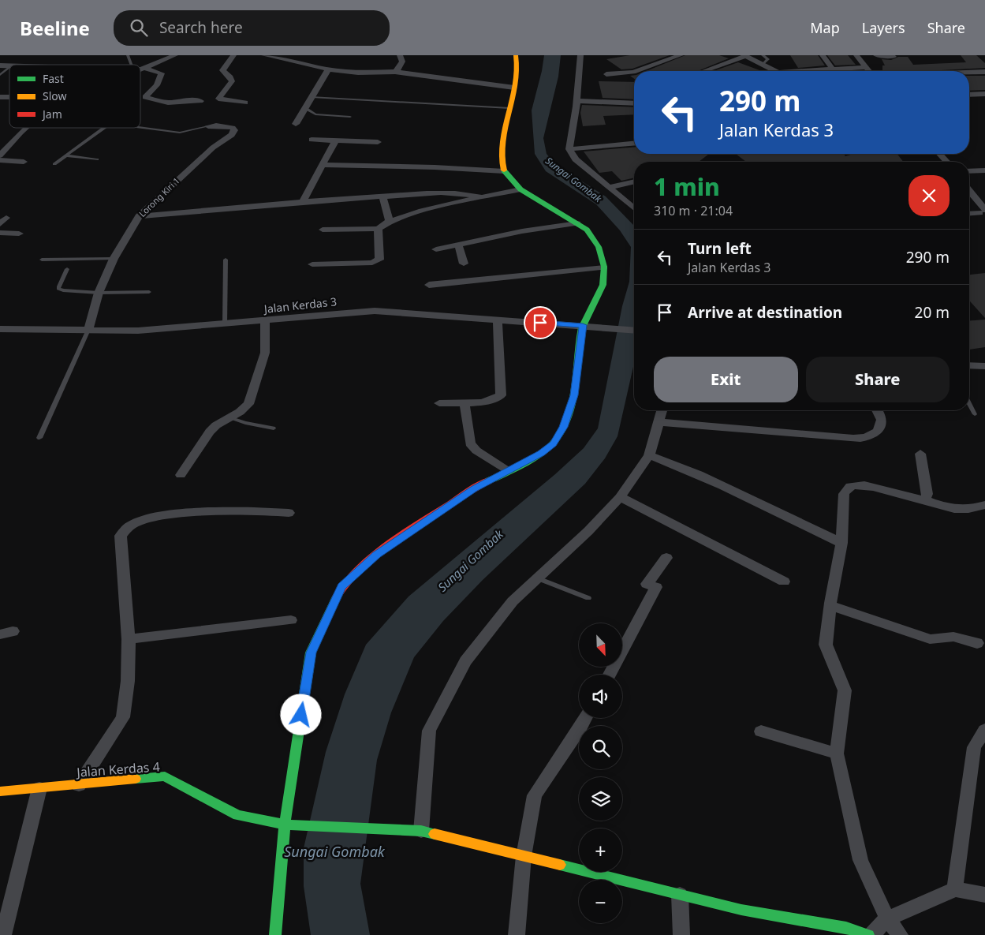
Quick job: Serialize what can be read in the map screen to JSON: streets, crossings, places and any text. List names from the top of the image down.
{
  "streets": {
    "street": ["Lorong Kiri 1", "Jalan Kerdas 3", "Jalan Kerdas 4"]
  },
  "crossings": [
    ["Lorong Kiri 1", "Jalan Kerdas 3"]
  ],
  "water": ["Sungai Gombak"],
  "legend": ["Fast", "Slow", "Jam"],
  "north": "bottom right",
  "page": {
    "header": "Beeline",
    "search": "Search here",
    "nav": ["Map", "Layers", "Share"],
    "turn": ["290 m", "Jalan Kerdas 3"],
    "heading": ["1 min", "310 m · 21:04"],
    "list": [
      {
        "name": "Turn left",
        "note": "Jalan Kerdas 3",
        "value": "290 m"
      },
      {
        "name": "Arrive at destination",
        "value": "20 m"
      }
    ],
    "buttons": ["Exit", "Share"],
    "map_buttons": ["+", "−"]
  }
}
